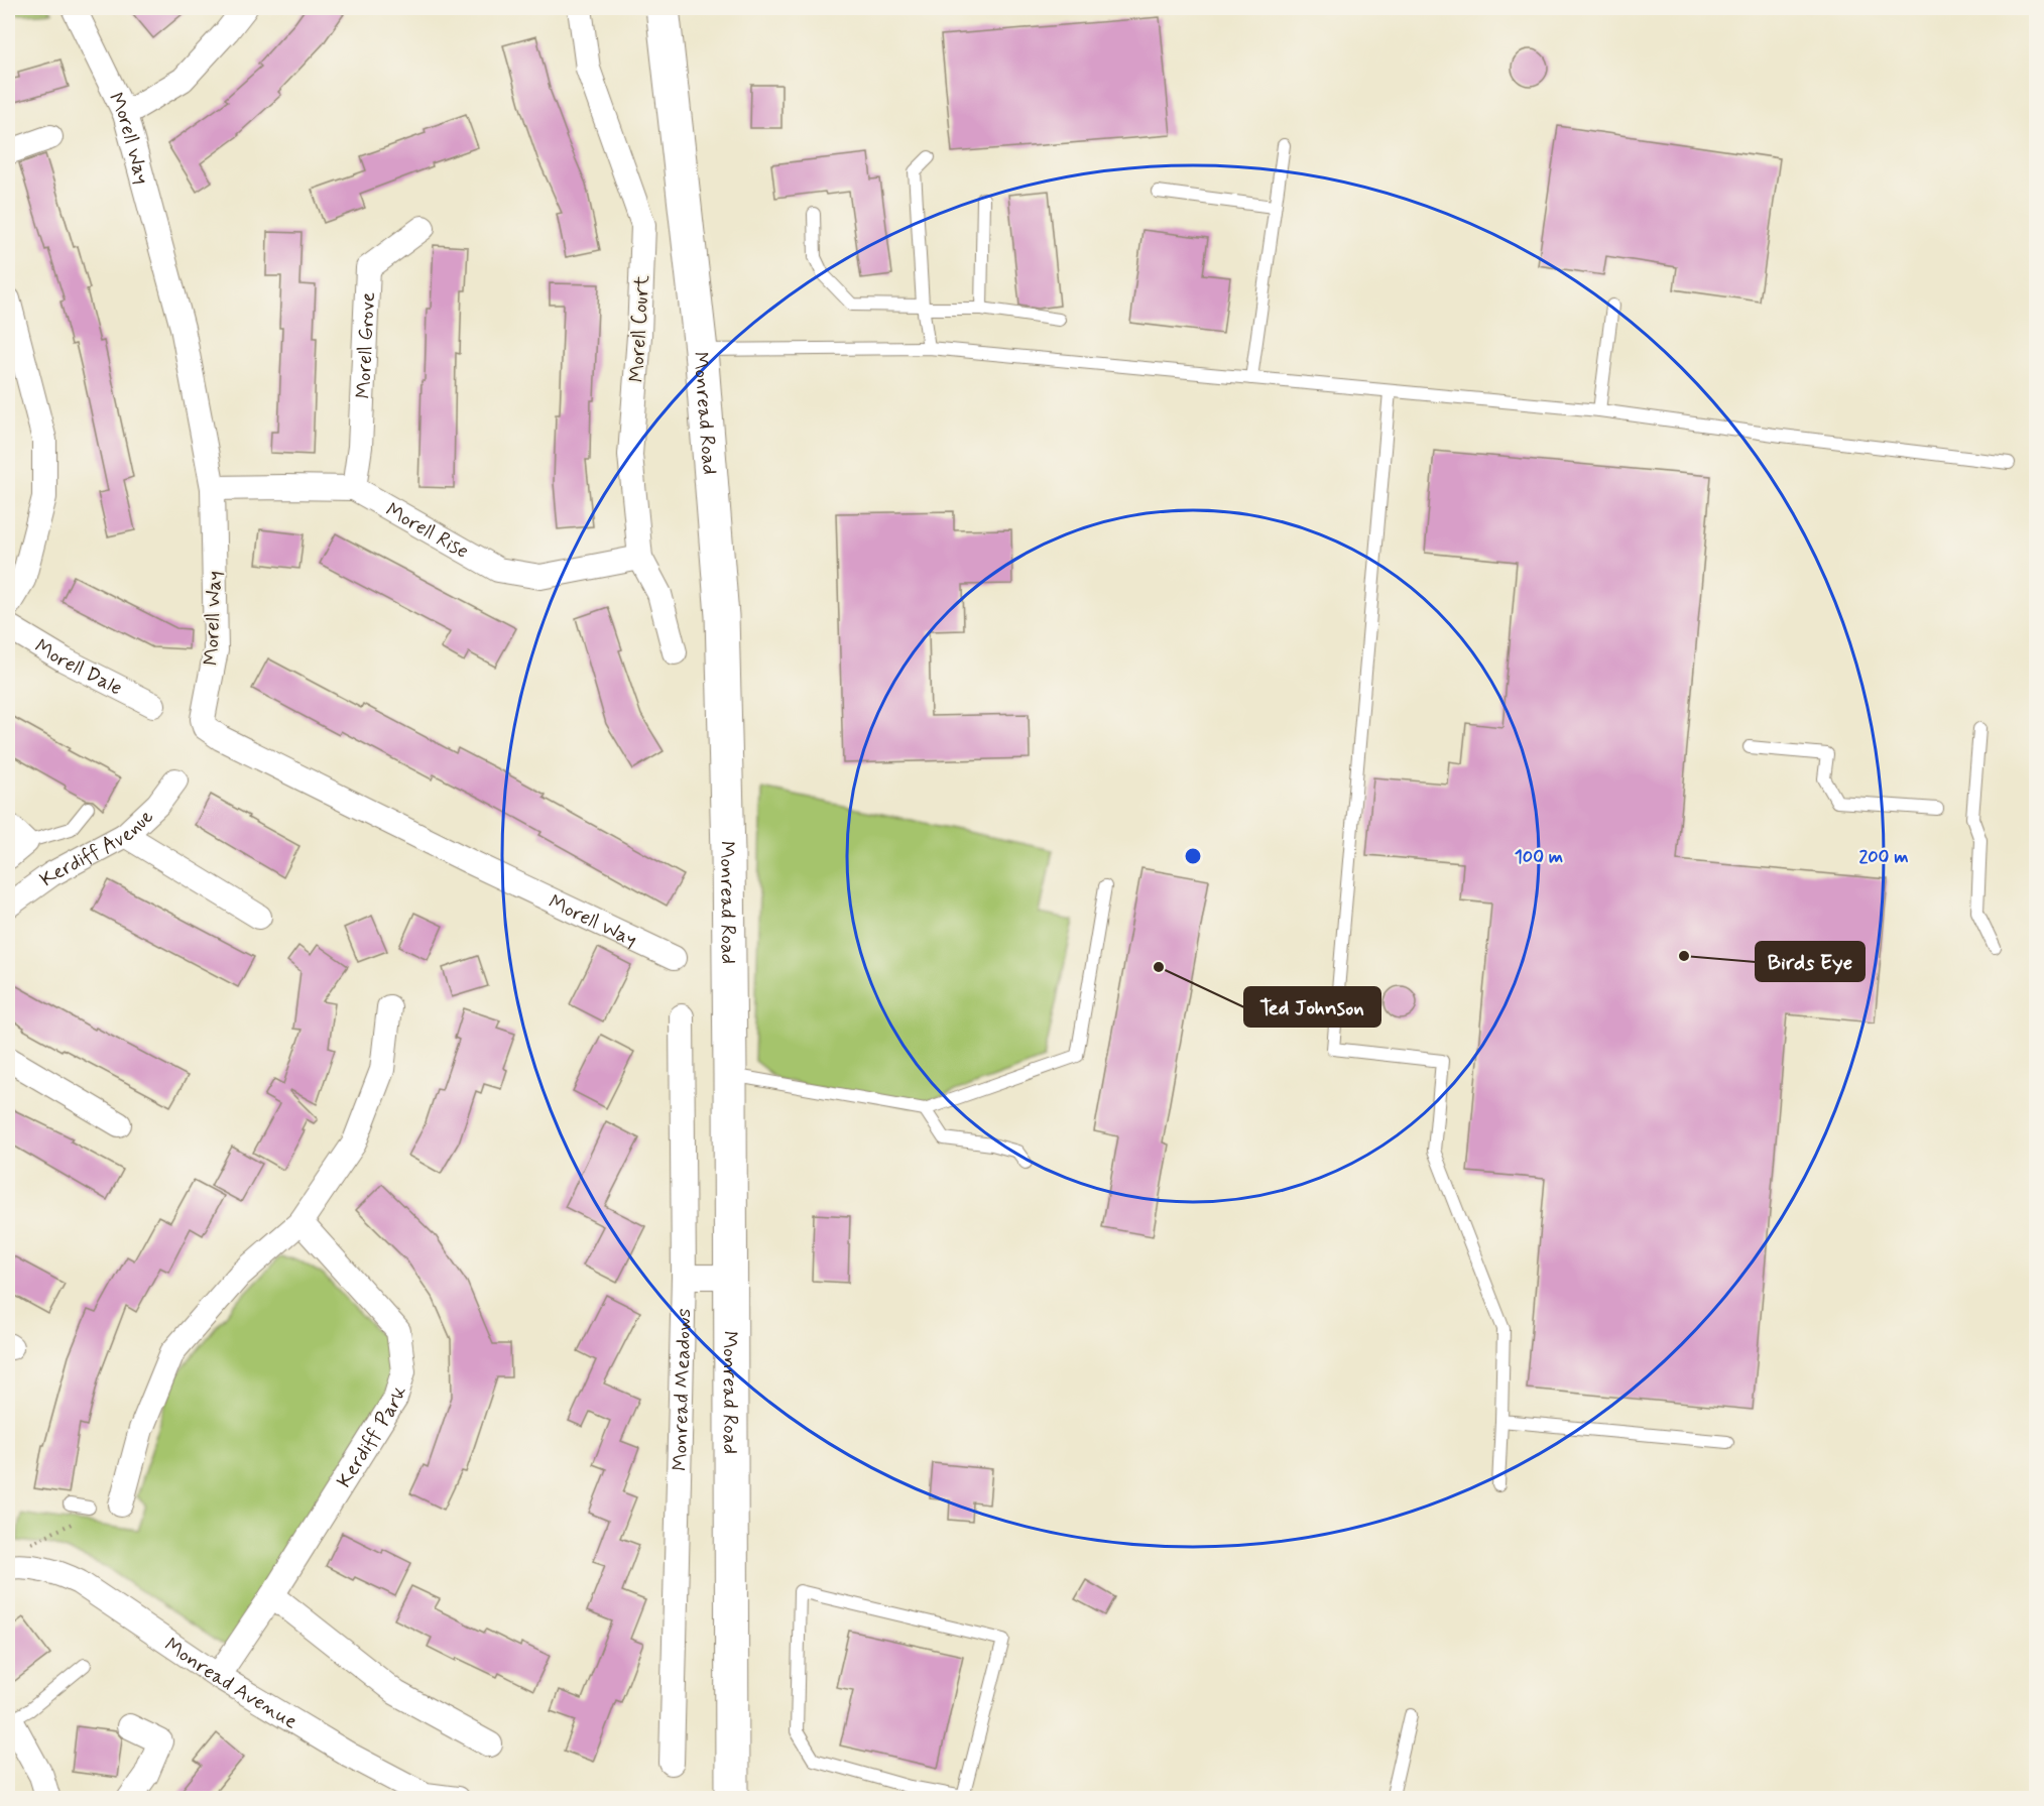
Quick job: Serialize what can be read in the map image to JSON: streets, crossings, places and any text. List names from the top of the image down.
{
  "streets": {
    "street": [
      "Morell Way",
      "Morell Court",
      "Morell Grove",
      "Monread Road",
      "Morell Rise",
      "Morell Dale",
      "Kerdiff Avenue",
      "Monread Meadows",
      "Kerdiff Park",
      "Monread Avenue"
    ]
  },
  "crossings": [
    ["Morell Way", "Morell Rise"],
    ["Morell Court", "Morell Rise"],
    ["Morell Grove", "Morell Rise"],
    ["Kerdiff Park", "Monread Avenue"]
  ],
  "places": ["Birds Eye", "Ted Johnson"],
  "rings": ["100 m", "200 m"]
}
